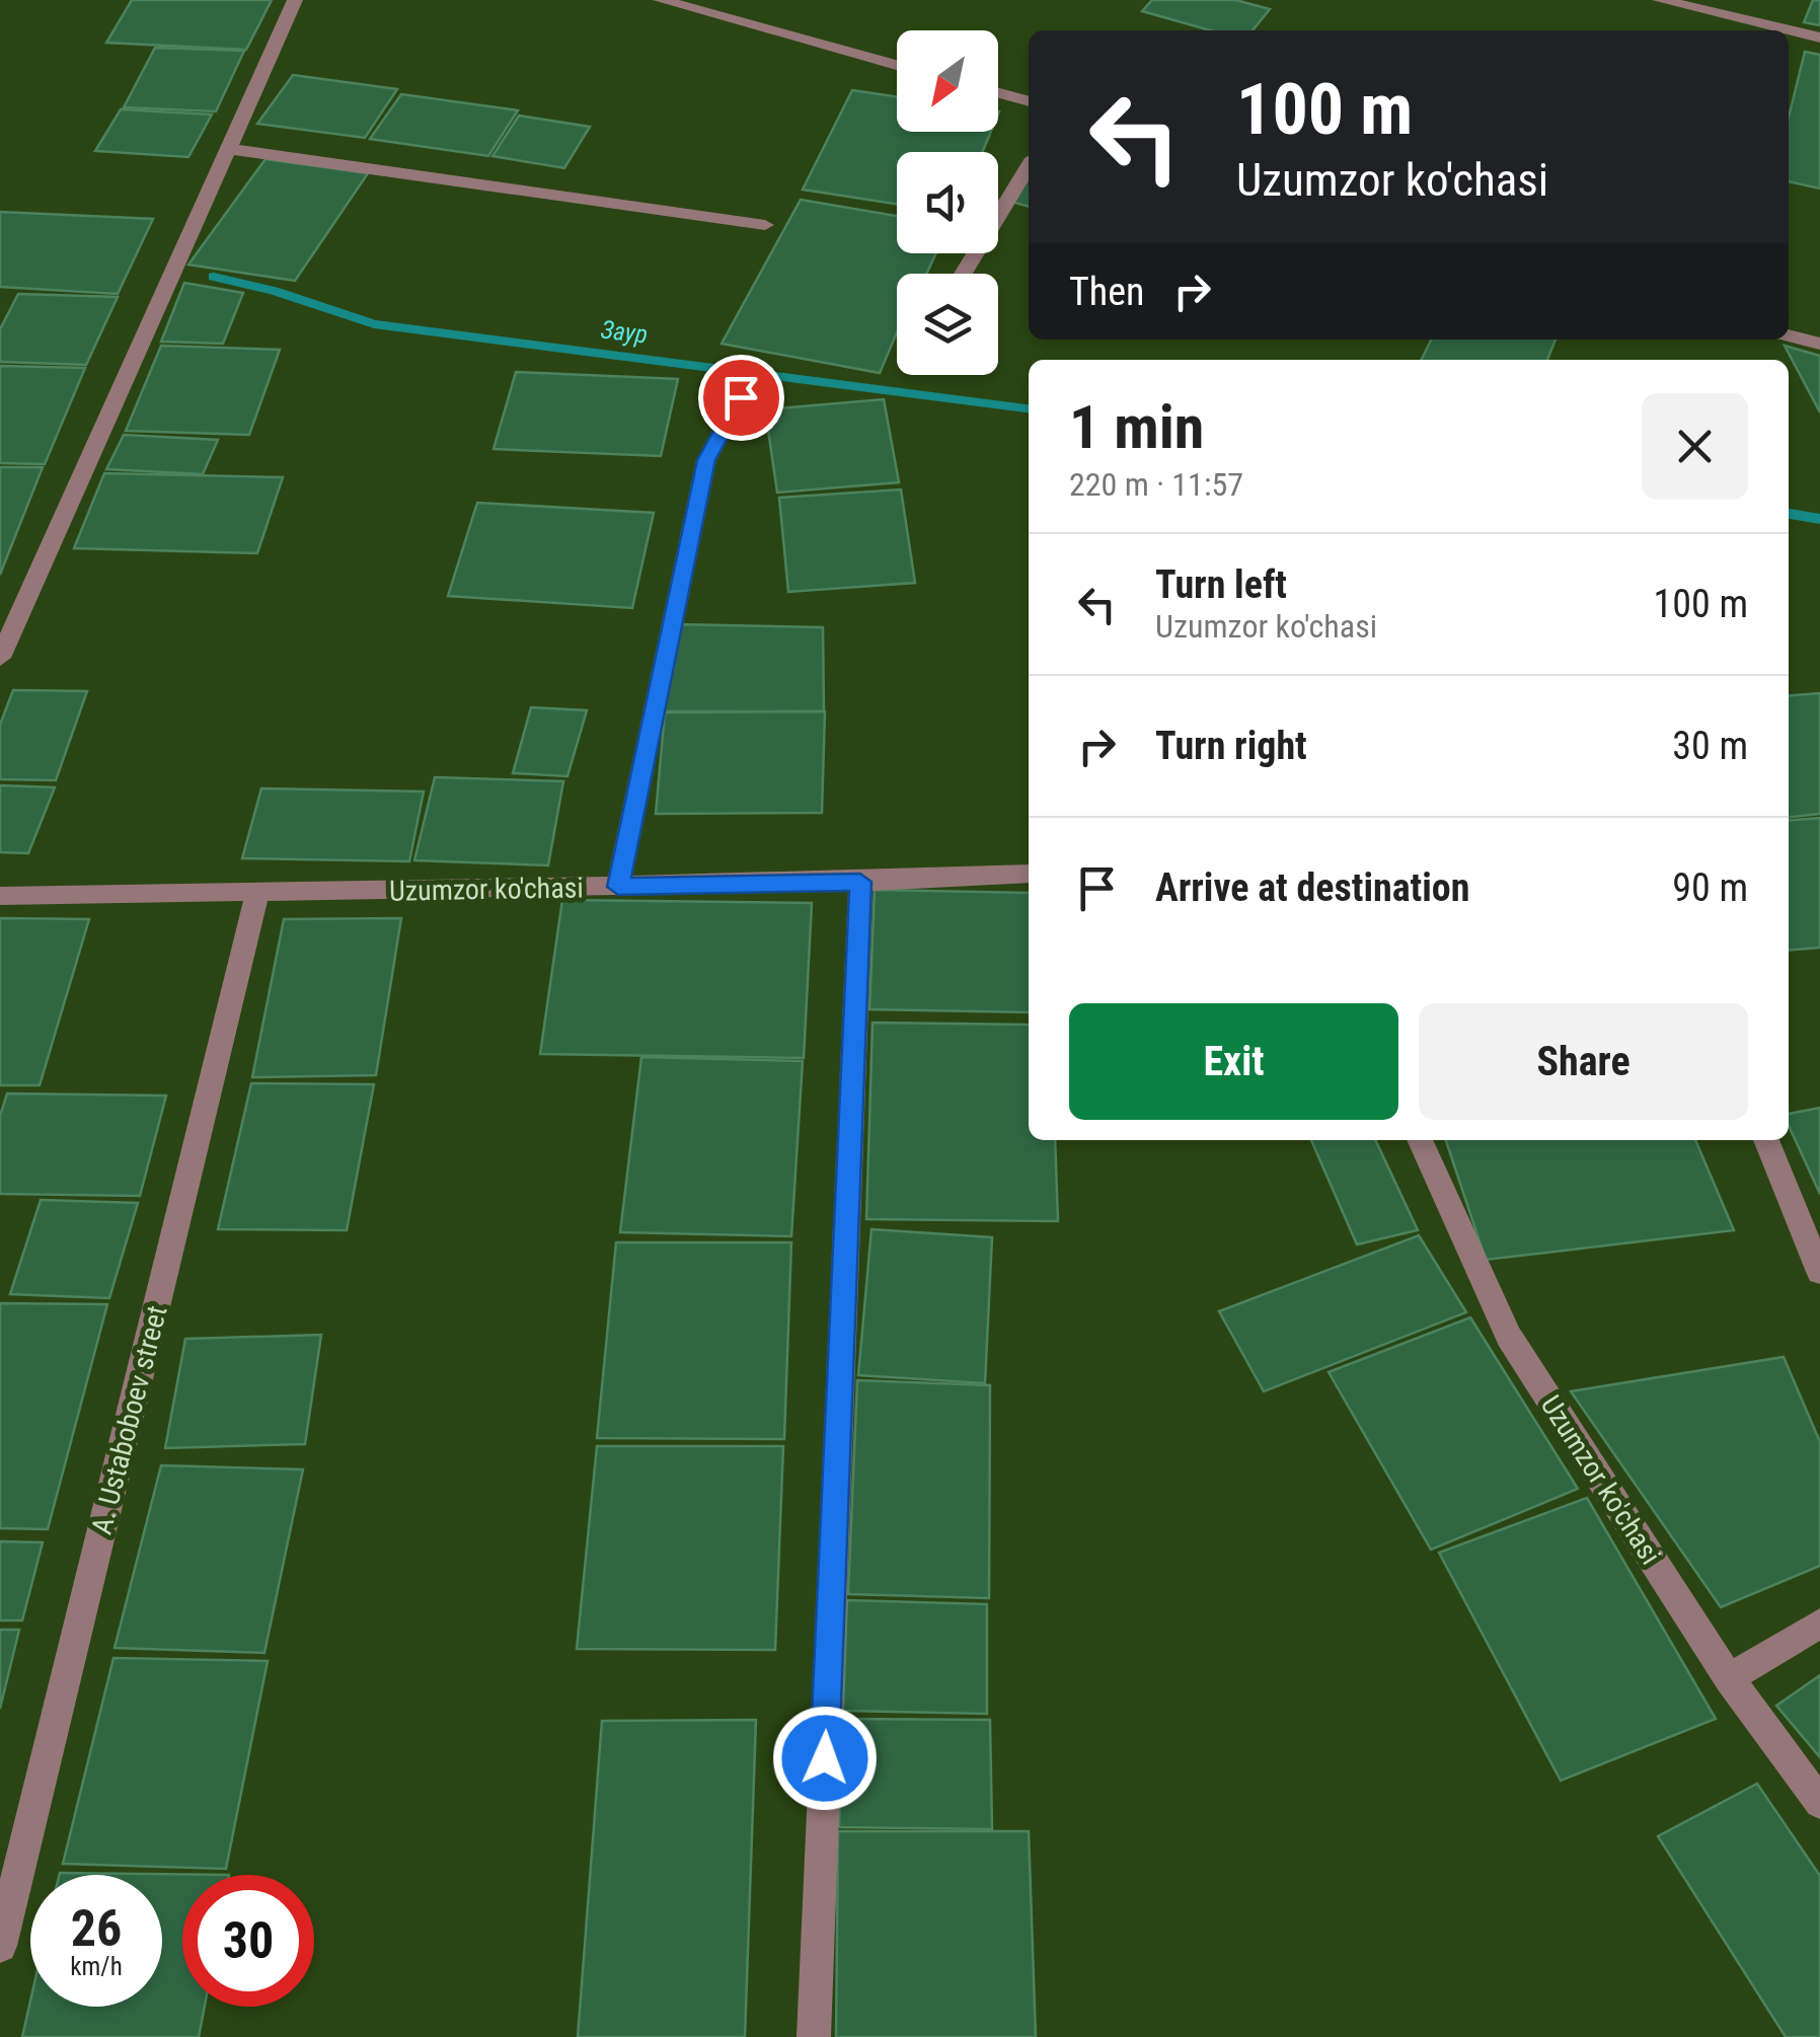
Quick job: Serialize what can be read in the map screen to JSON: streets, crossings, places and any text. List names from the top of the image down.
{
  "streets": {
    "street": ["Uzumzor ko'chasi", "A. Ustaboboev street"]
  },
  "crossings": [
    ["Uzumzor ko'chasi", "A. Ustaboboev street"]
  ],
  "water": ["Заур"],
  "north": "bottom left",
  "page": {
    "turn": ["100 m", "Uzumzor ko'chasi"],
    "then": "Then",
    "heading": ["1 min", "220 m · 11:57"],
    "list": [
      {
        "name": "Turn left",
        "note": "Uzumzor ko'chasi",
        "value": "100 m"
      },
      {
        "name": "Turn right",
        "value": "30 m"
      },
      {
        "name": "Arrive at destination",
        "value": "90 m"
      }
    ],
    "buttons": ["Exit", "Share"],
    "speed": "26 km/h",
    "limit": "30"
  }
}
